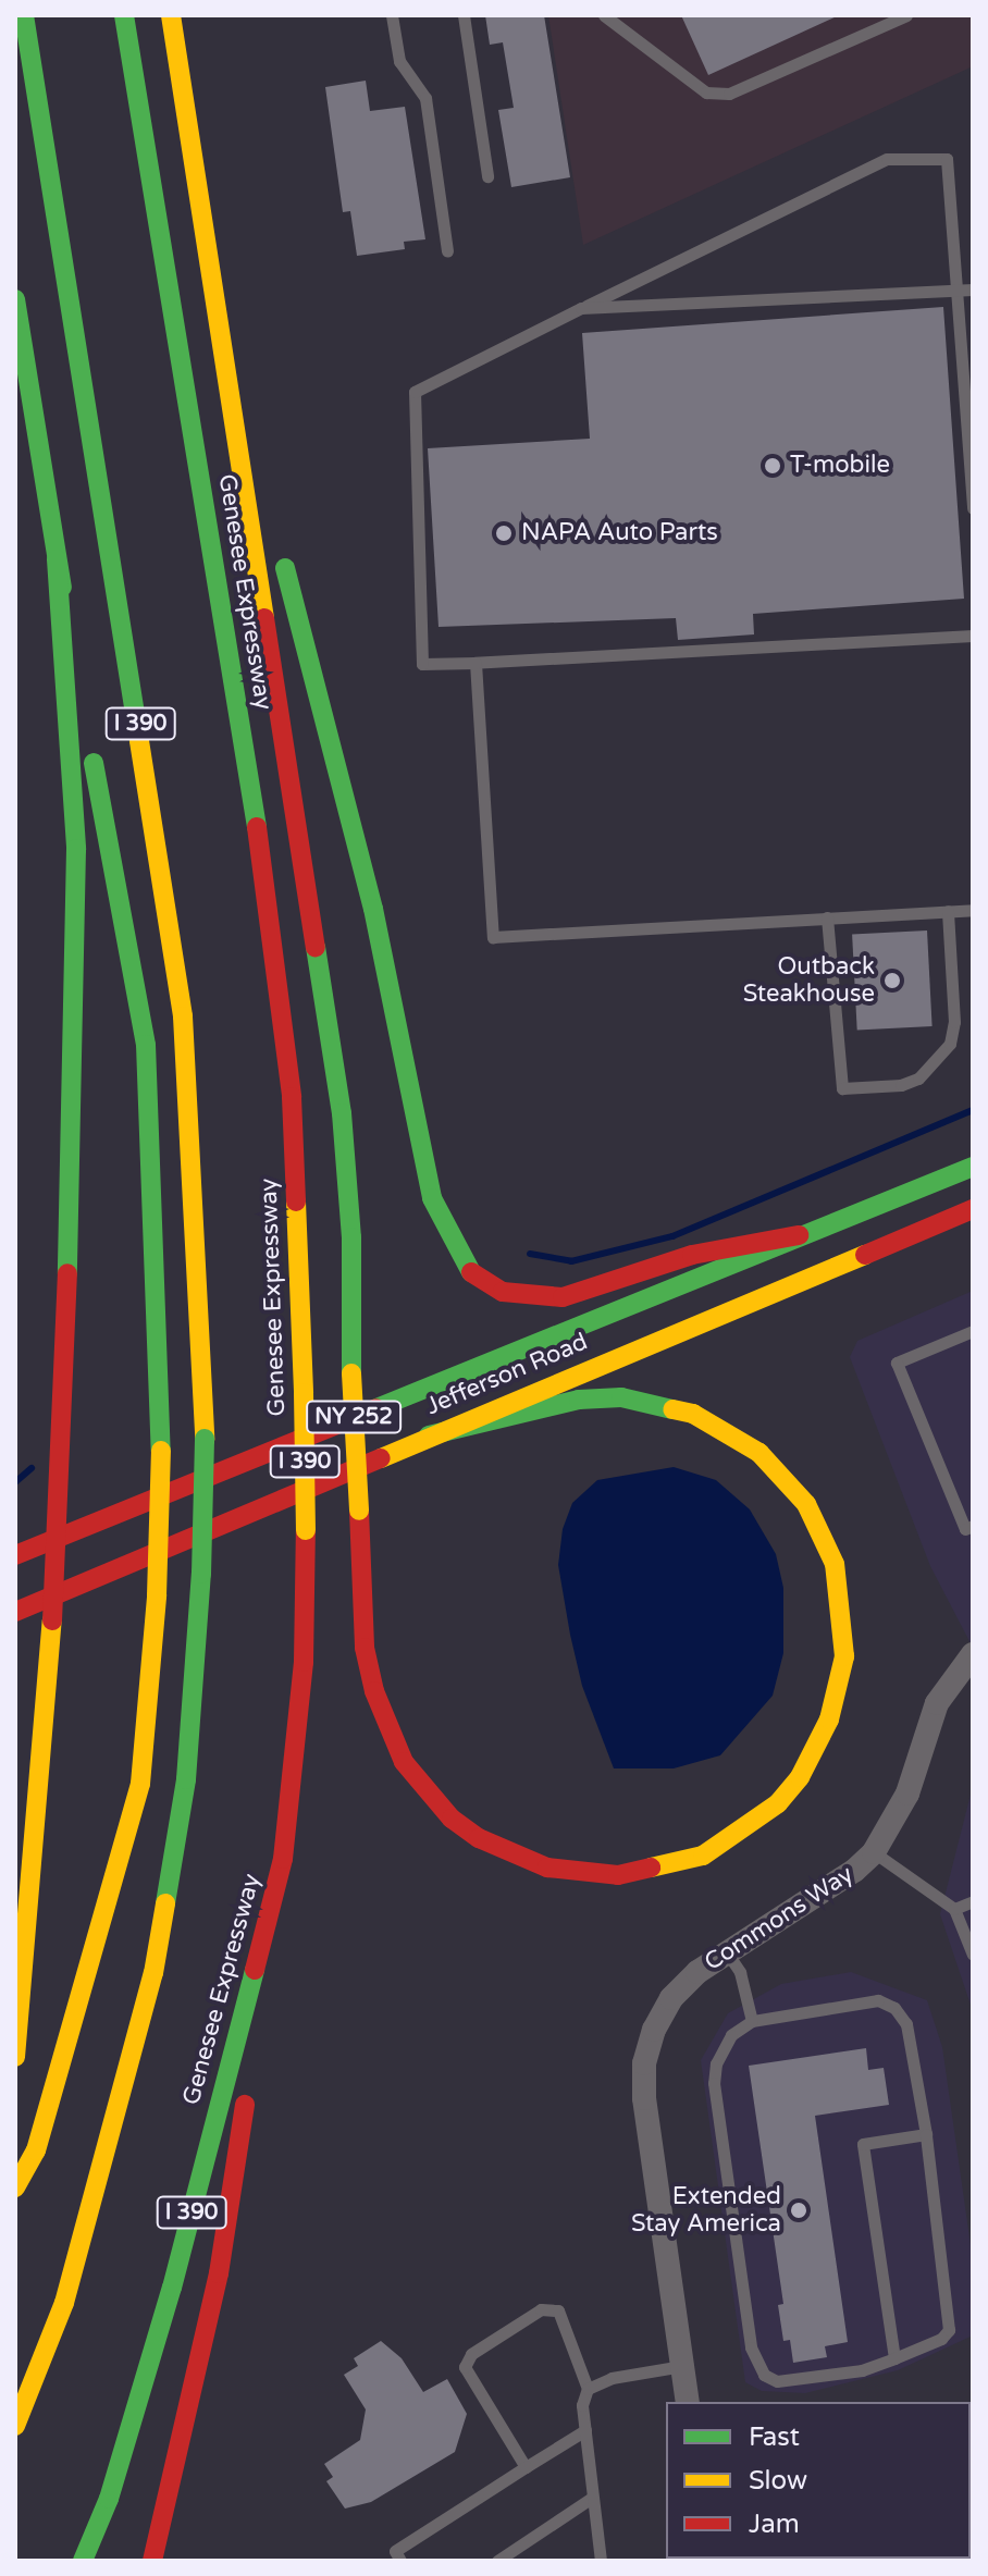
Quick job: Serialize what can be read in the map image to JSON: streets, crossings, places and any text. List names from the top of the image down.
{
  "streets": {
    "main road": [
      "Genesee Expressway",
      "I 390",
      "Jefferson Road",
      "NY 252"
    ],
    "street": ["Commons Way"]
  },
  "places": [
    "T-mobile",
    "NAPA Auto Parts",
    "Outback Steakhouse",
    "Extended Stay America"
  ],
  "legend": ["Fast", "Slow", "Jam"]
}
